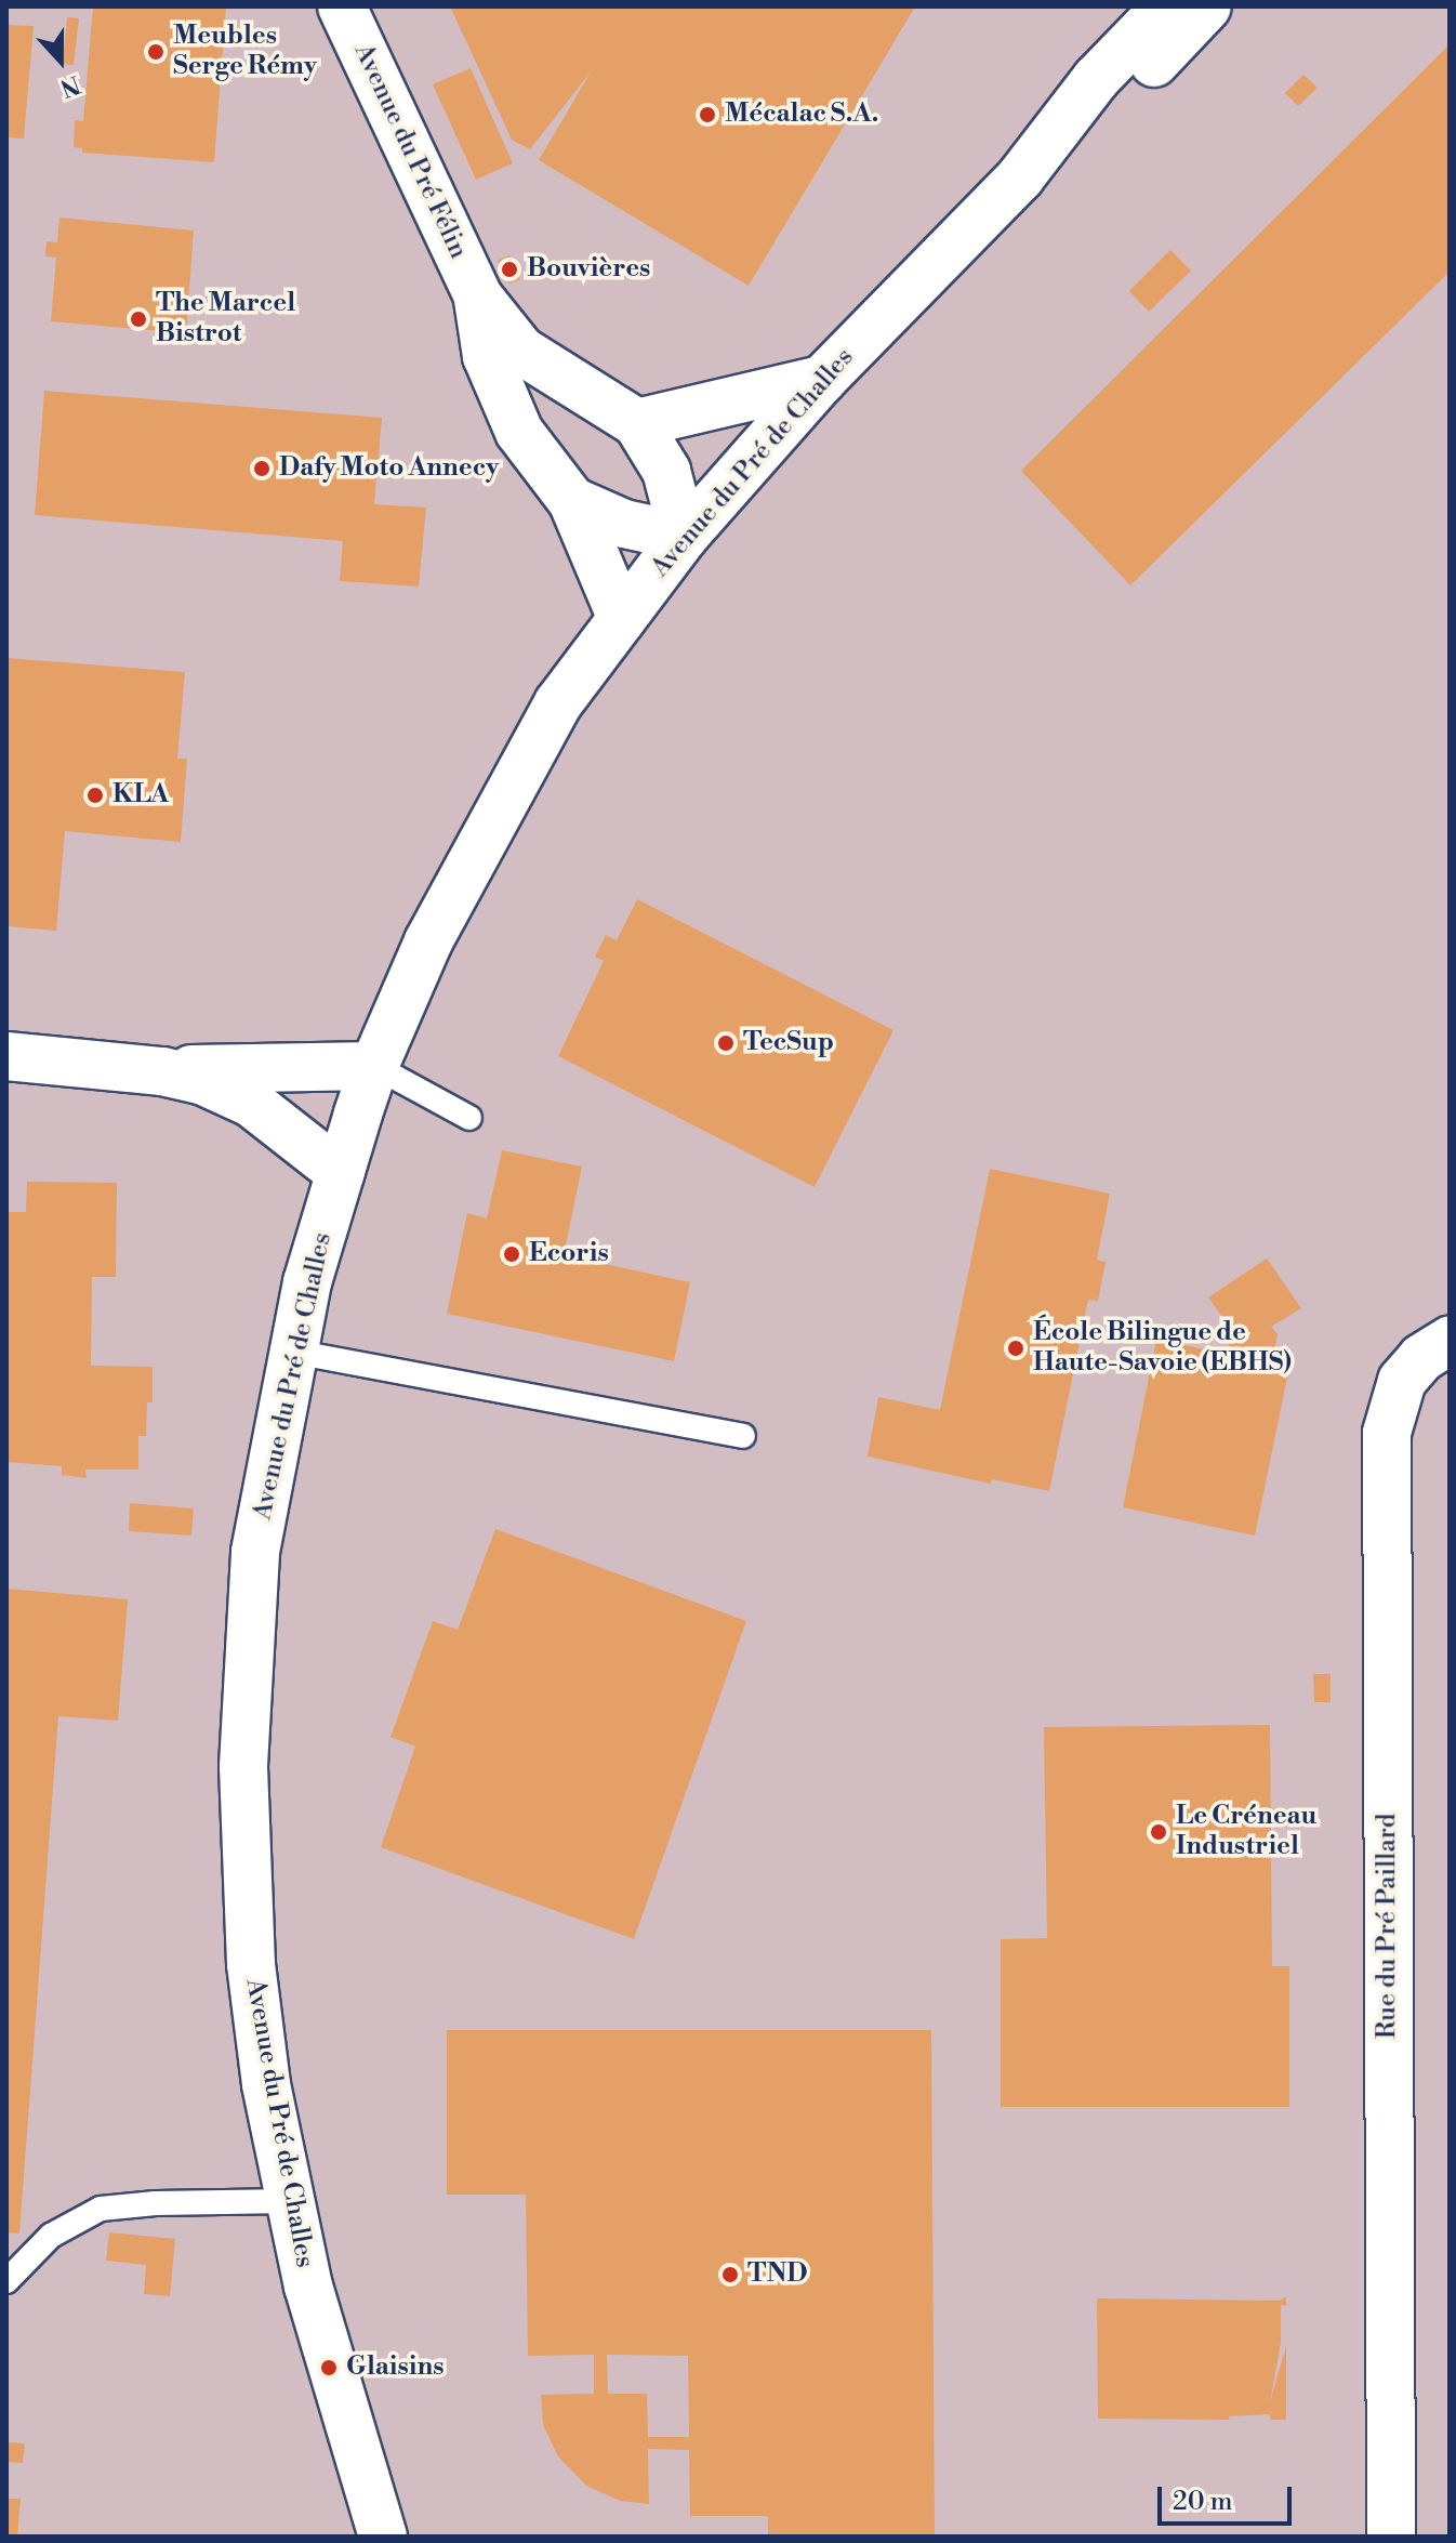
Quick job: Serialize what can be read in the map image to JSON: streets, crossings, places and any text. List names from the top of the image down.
{
  "streets": {
    "street": ["Avenue du Pré Félin", "Avenue du Pré de Challes", "Rue du Pré Paillard"]
  },
  "crossings": [
    ["Avenue du Pré Félin", "Avenue du Pré de Challes"]
  ],
  "places": [
    "Meubles Serge Rémy",
    "Mécalac S.A.",
    "Bouvières",
    "The Marcel Bistrot",
    "Dafy Moto Annecy",
    "KLA",
    "TecSup",
    "Ecoris",
    "École Bilingue de Haute-Savoie (EBHS)",
    "Le Créneau Industriel",
    "TND",
    "Glaisins"
  ],
  "scale_bar": "20 m",
  "north": "bottom"
}
